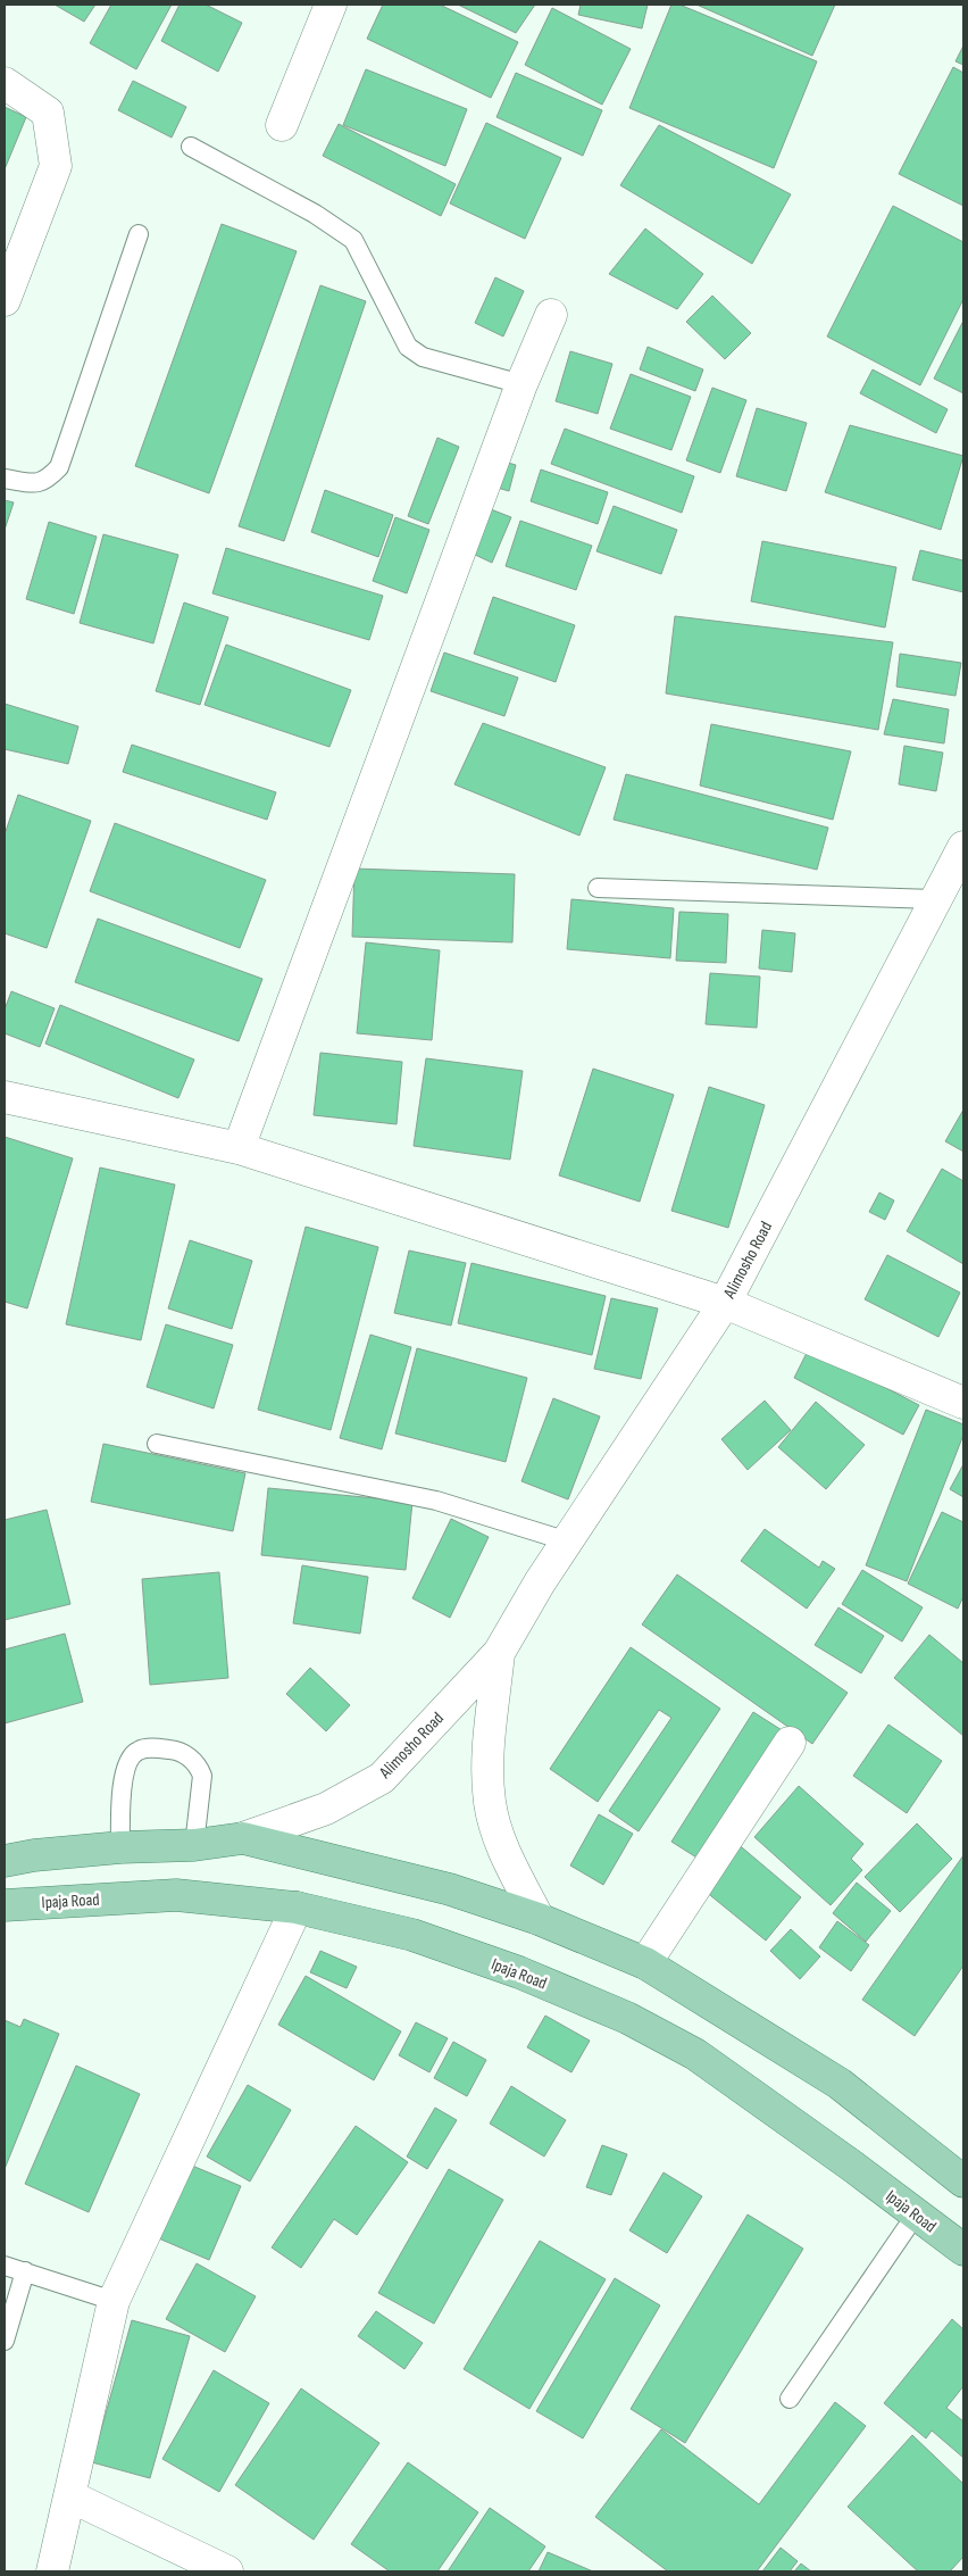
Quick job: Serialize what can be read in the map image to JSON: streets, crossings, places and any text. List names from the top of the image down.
{
  "streets": {
    "main road": ["Ipaja Road"],
    "street": ["Alimosho Road"]
  }
}
